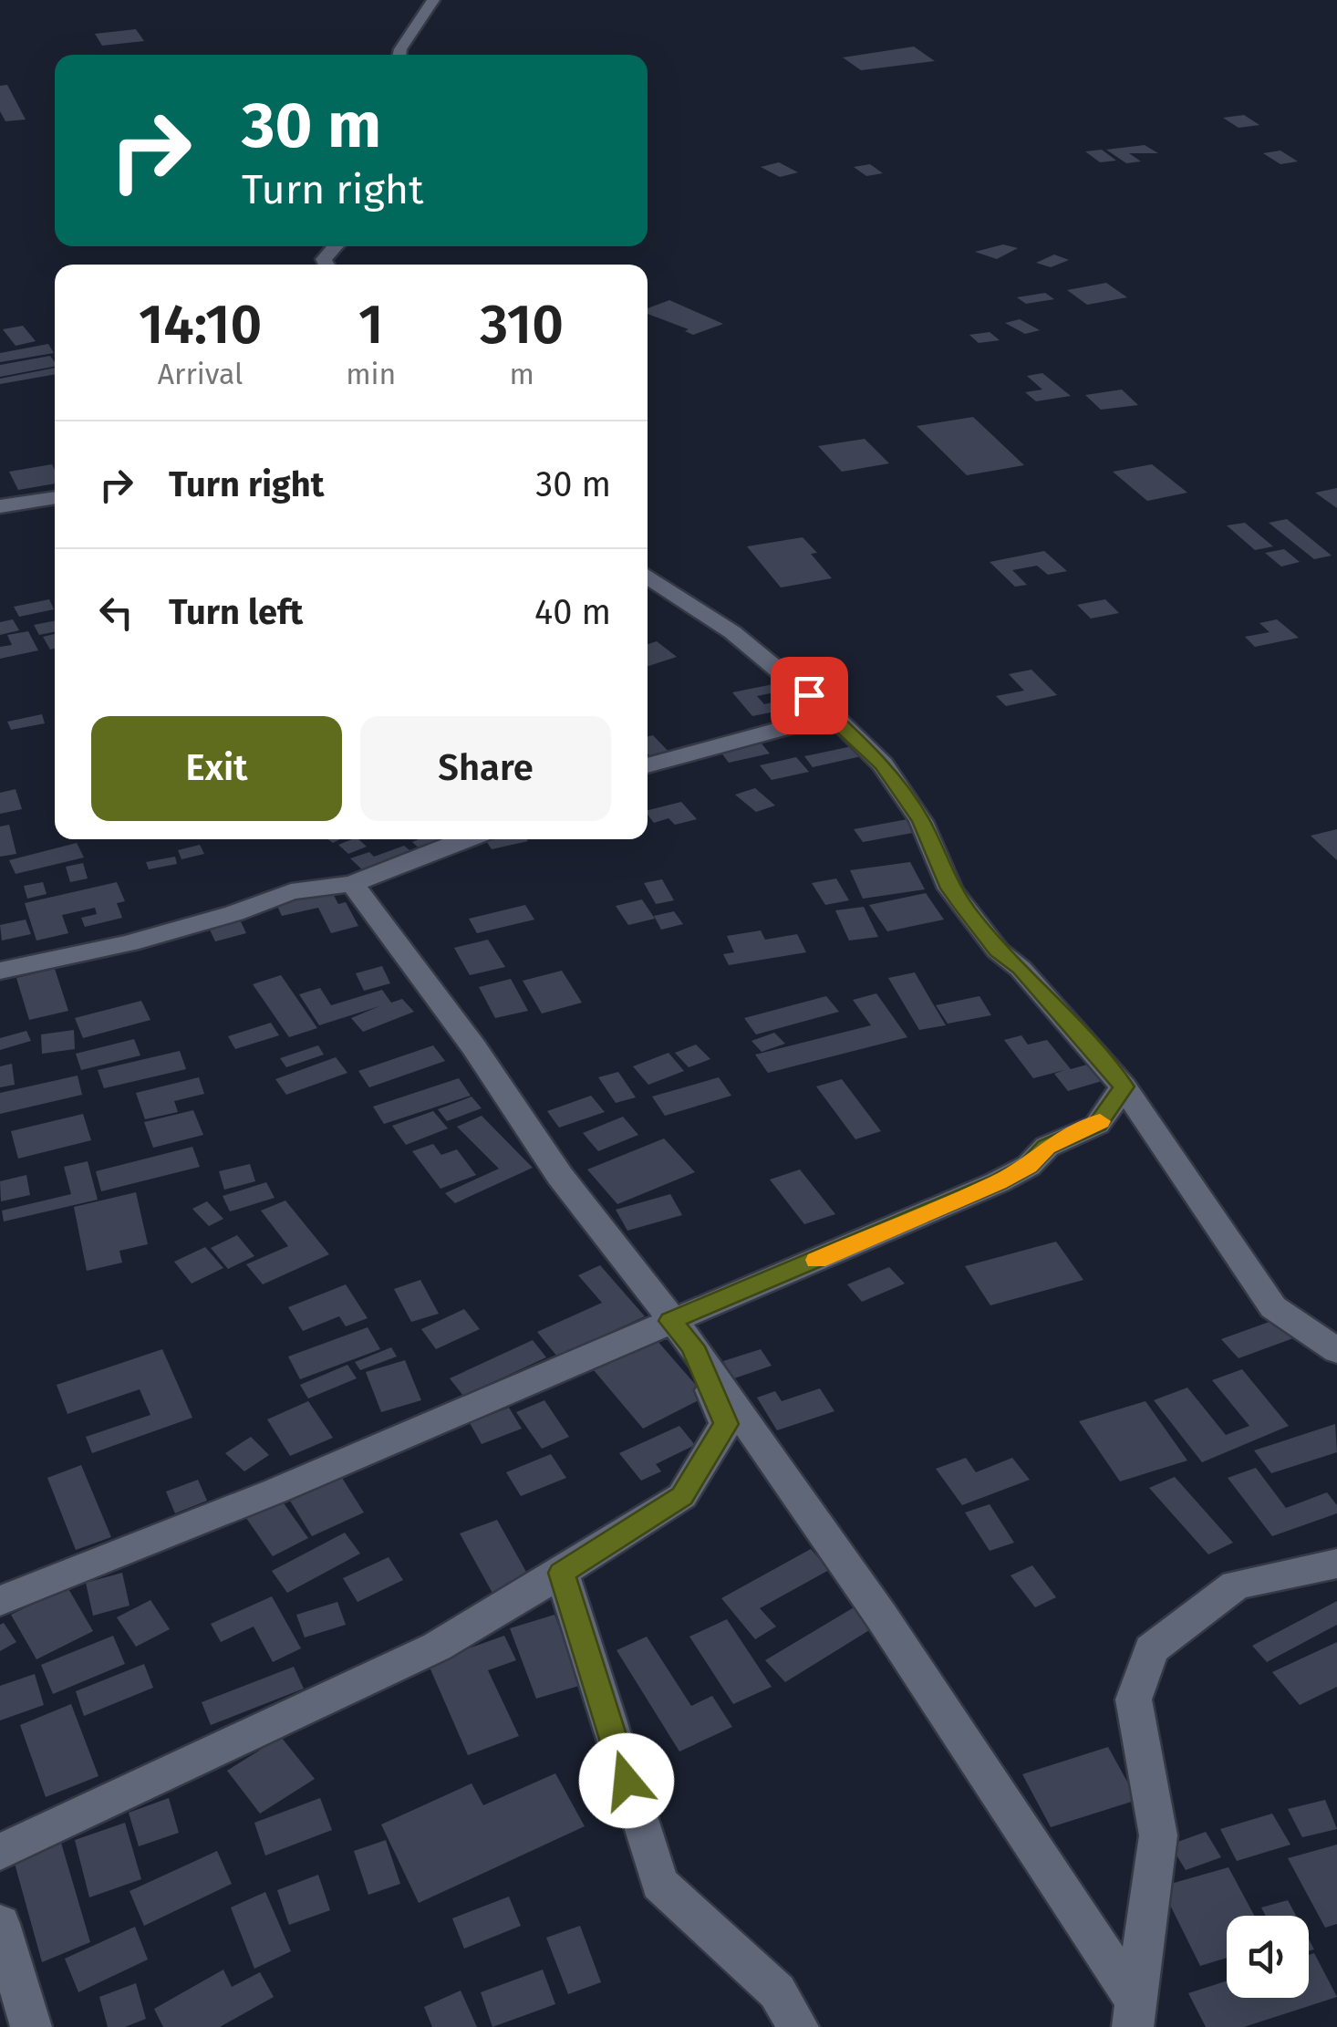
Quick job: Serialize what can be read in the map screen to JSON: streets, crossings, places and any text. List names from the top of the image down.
{
  "page": {
    "turn": ["30 m", "Turn right"],
    "eta": [
      "14:10",
      "Arrival",
      "1",
      "min",
      "310",
      "m"
    ],
    "list": [
      {
        "name": "Turn right",
        "value": "30 m"
      },
      {
        "name": "Turn left",
        "value": "40 m"
      }
    ],
    "buttons": ["Exit", "Share"]
  }
}
